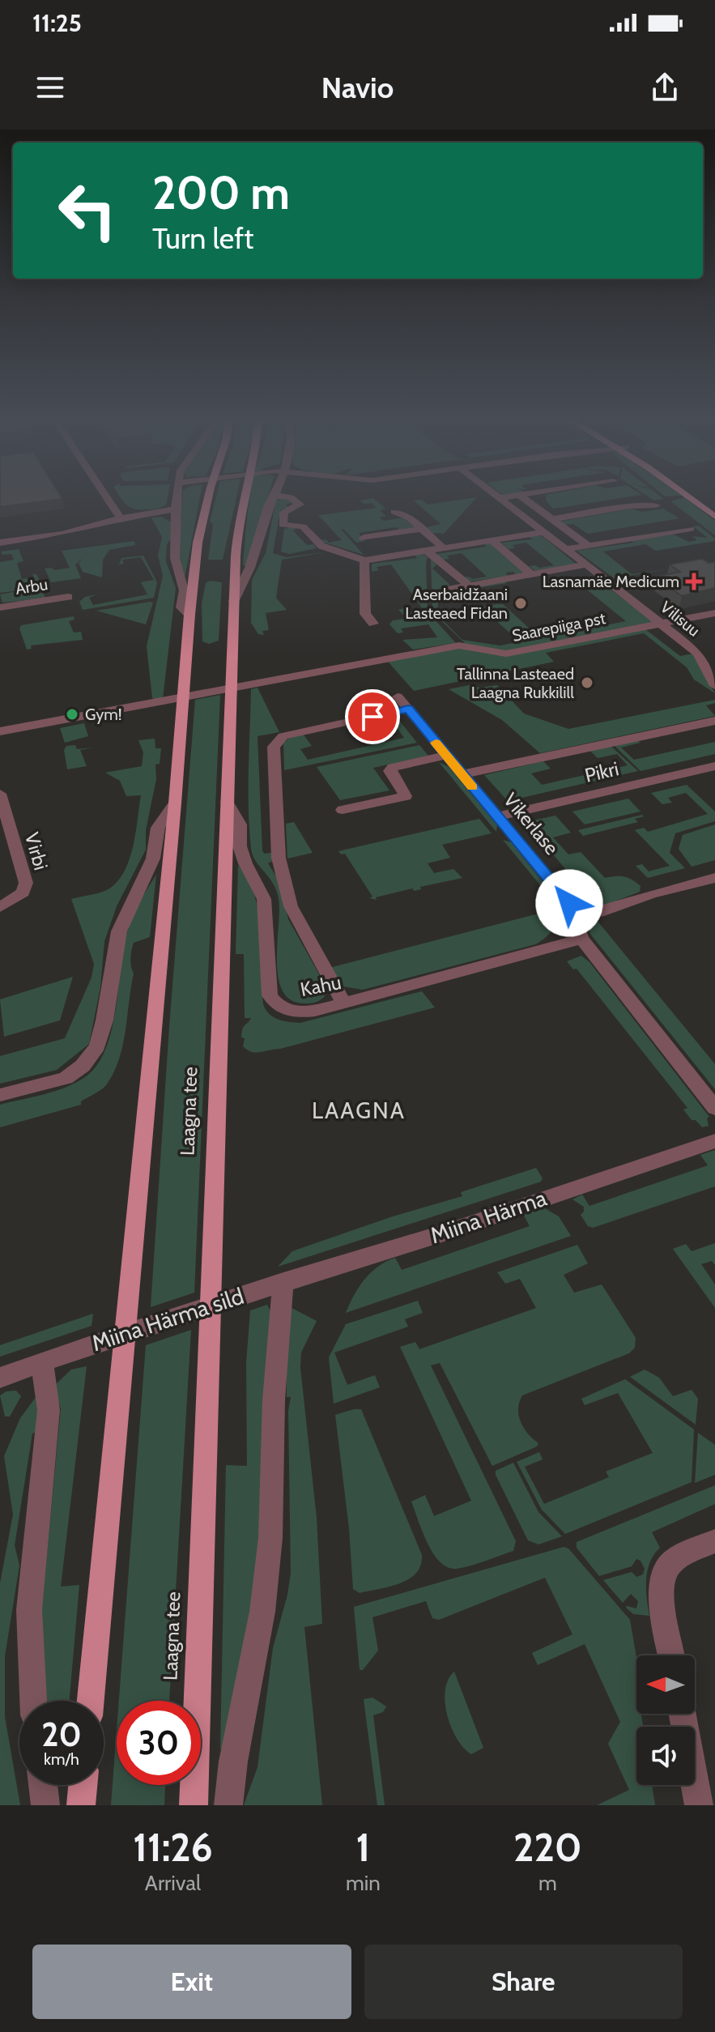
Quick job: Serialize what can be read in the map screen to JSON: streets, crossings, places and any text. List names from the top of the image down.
{
  "streets": {
    "main road": ["Laagna tee"],
    "street": [
      "Arbu",
      "Vilisuu",
      "Saarepiiga pst",
      "Pikri",
      "Vikerlase",
      "Virbi",
      "Kahu",
      "Miina Härma",
      "Miina Härma sild"
    ]
  },
  "crossings": [
    ["Vilisuu", "Saarepiiga pst"],
    ["Pikri", "Vikerlase"],
    ["Vikerlase", "Kahu"],
    ["Kahu", "Laagna tee"],
    ["Miina Härma", "Miina Härma sild"]
  ],
  "districts": ["LAAGNA"],
  "places": {
    "health": ["Lasnamäe Medicum"],
    "other": ["Aserbaidžaani Lasteaed Fidan", "Tallinna Lasteaed Laagna Rukkilill", "Gym!"]
  },
  "north": "left",
  "page": {
    "status": "11:25",
    "header": "Navio",
    "turn": ["200 m", "Turn left"],
    "speed": "20 km/h",
    "limit": "30",
    "eta": [
      "11:26",
      "Arrival",
      "1",
      "min",
      "220",
      "m"
    ],
    "buttons": ["Exit", "Share"]
  }
}
